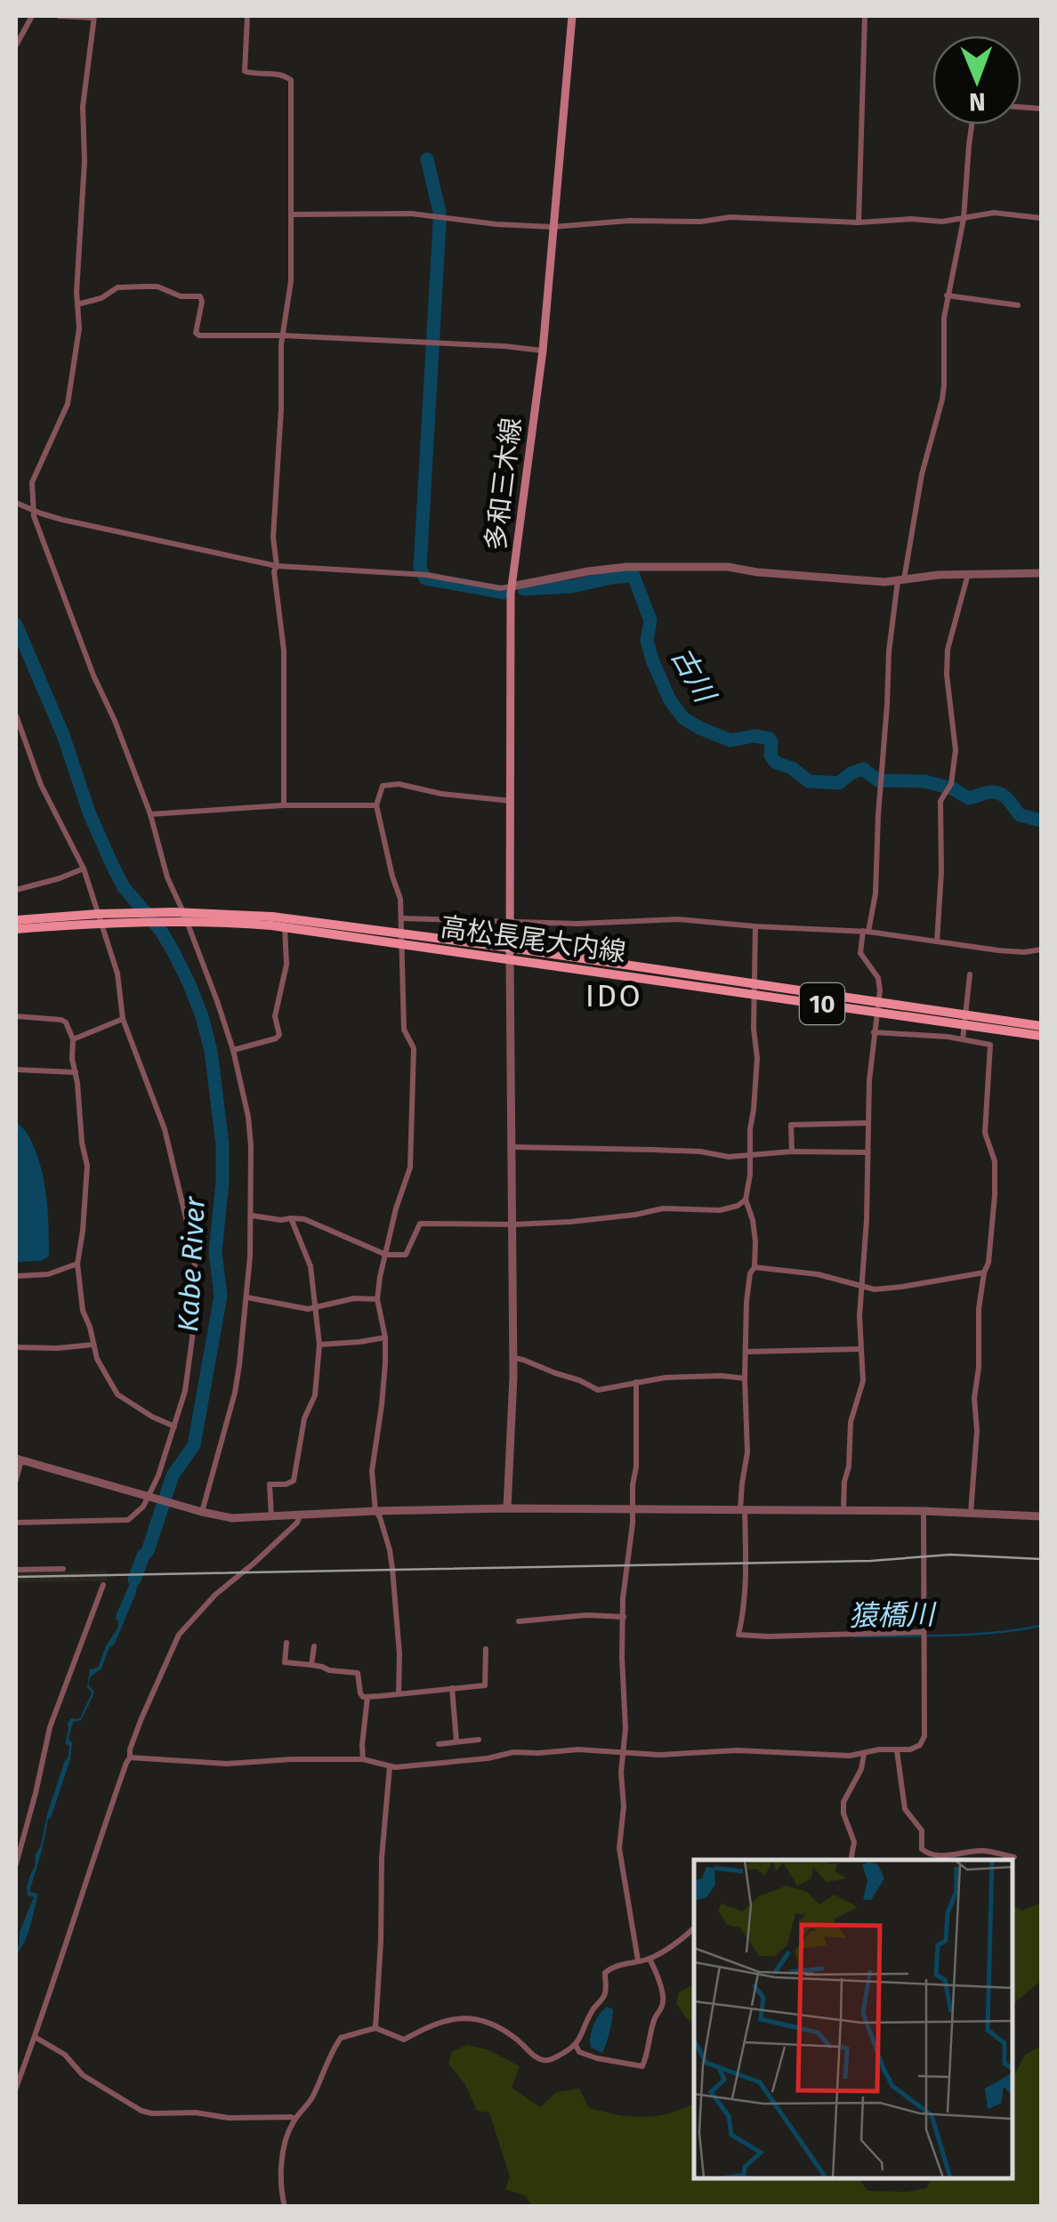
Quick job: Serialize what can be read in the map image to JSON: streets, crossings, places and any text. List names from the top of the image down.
{
  "streets": {
    "main road": ["多和三木線", "高松長尾大内線", "10"]
  },
  "crossings": [
    ["多和三木線", "高松長尾大内線"]
  ],
  "districts": ["IDO"],
  "water": ["古川", "Kabe River", "猿橋川"],
  "north": "bottom"
}
